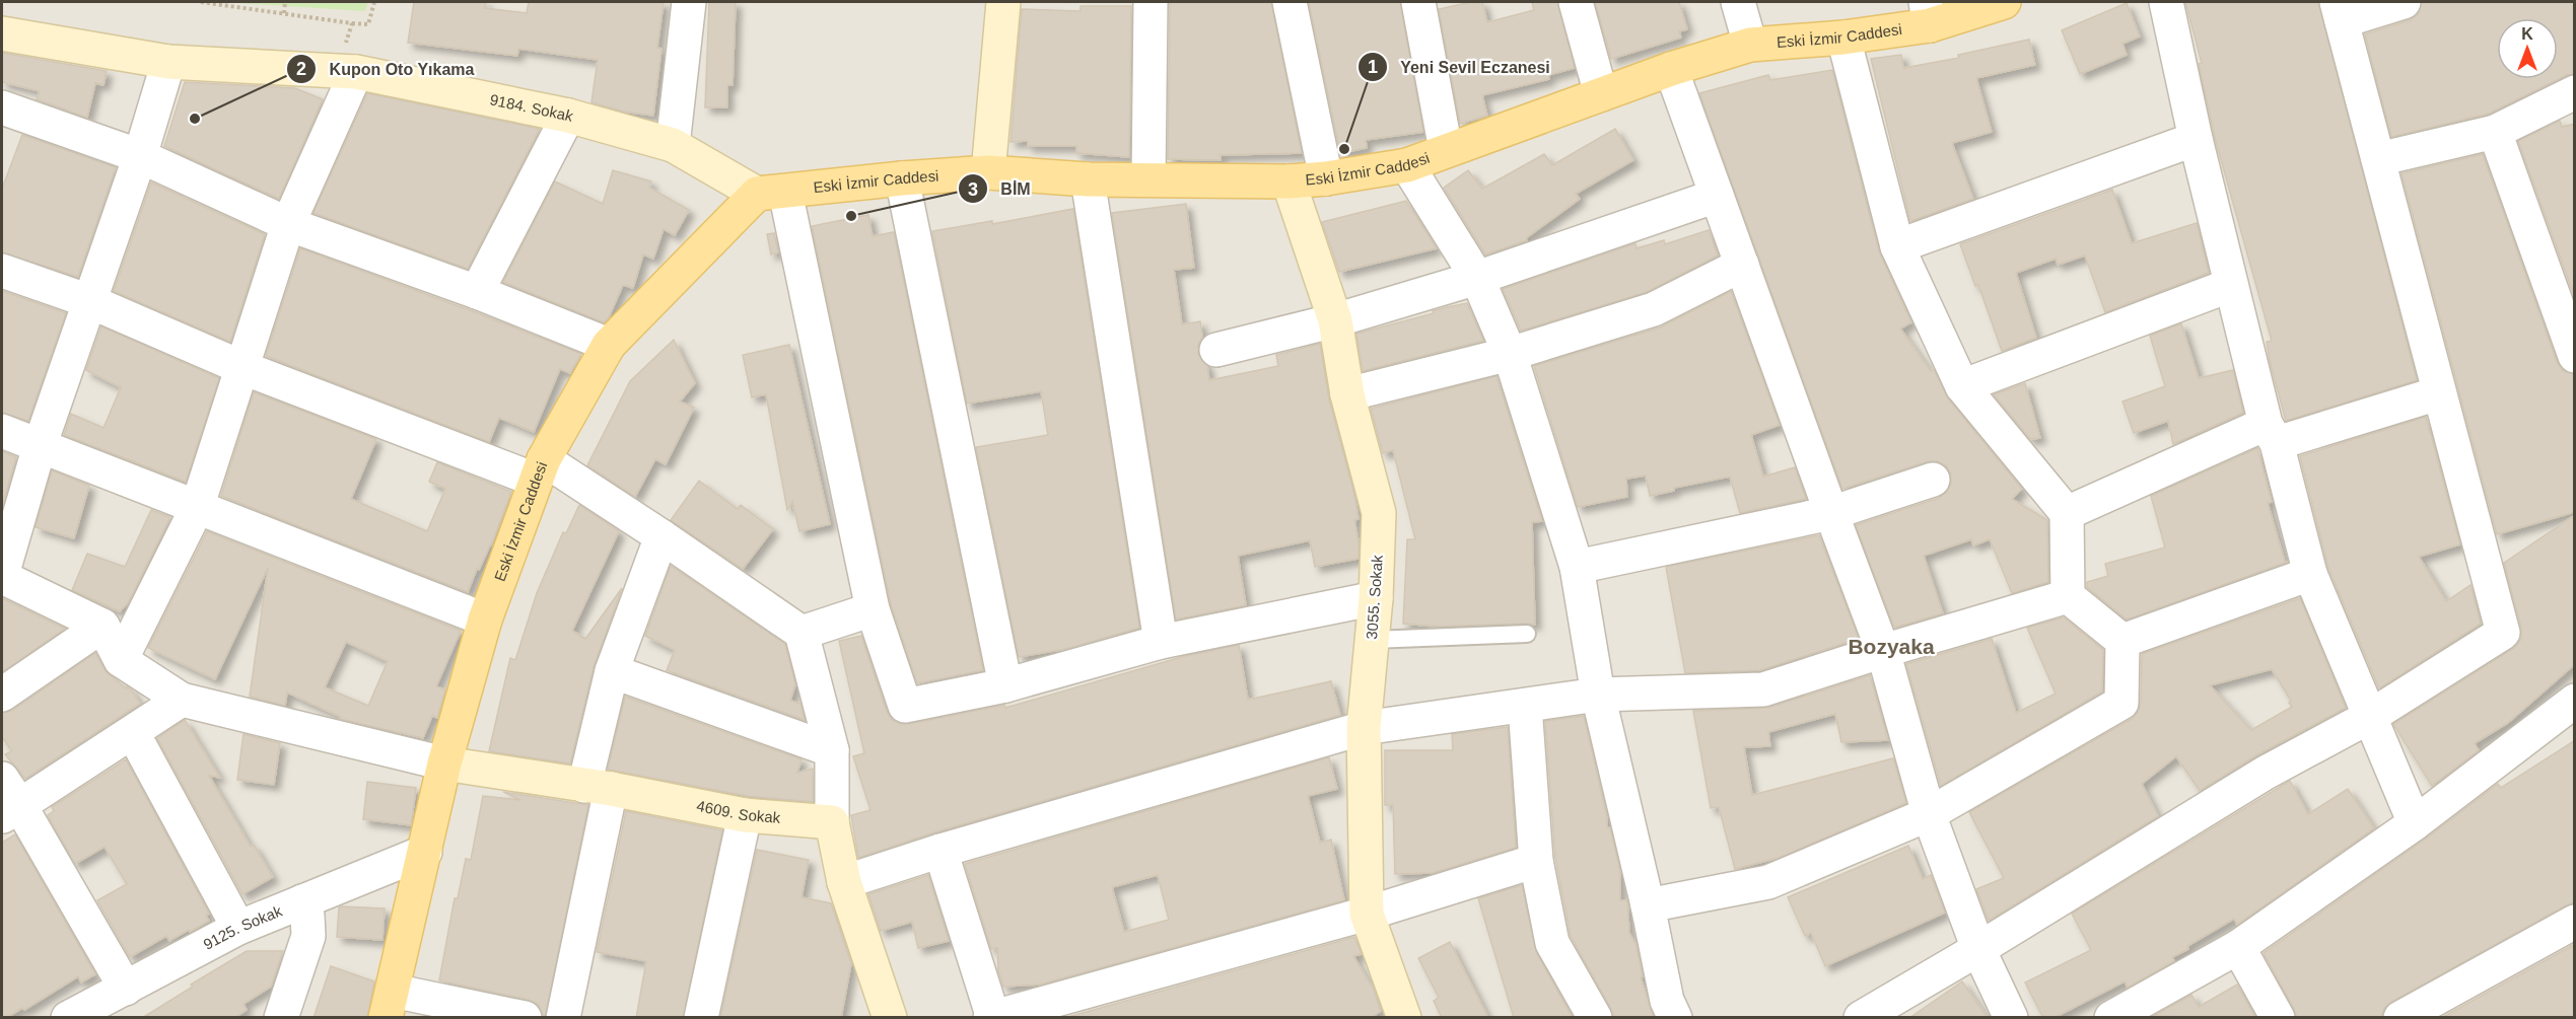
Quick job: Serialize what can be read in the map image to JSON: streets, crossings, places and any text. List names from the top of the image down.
{
  "streets": {
    "main road": ["Eski İzmir Caddesi"],
    "street": [
      "9184. Sokak",
      "3055. Sokak",
      "4609. Sokak",
      "9125. Sokak"
    ]
  },
  "crossings": [
    ["Eski İzmir Caddesi", "9184. Sokak"],
    ["Eski İzmir Caddesi", "3055. Sokak"],
    ["Eski İzmir Caddesi", "4609. Sokak"],
    ["Eski İzmir Caddesi", "9125. Sokak"]
  ],
  "districts": ["Bozyaka"],
  "places": ["Kupon Oto Yıkama", "Yeni Sevil Eczanesi", "BİM"],
  "north": "top"
}
